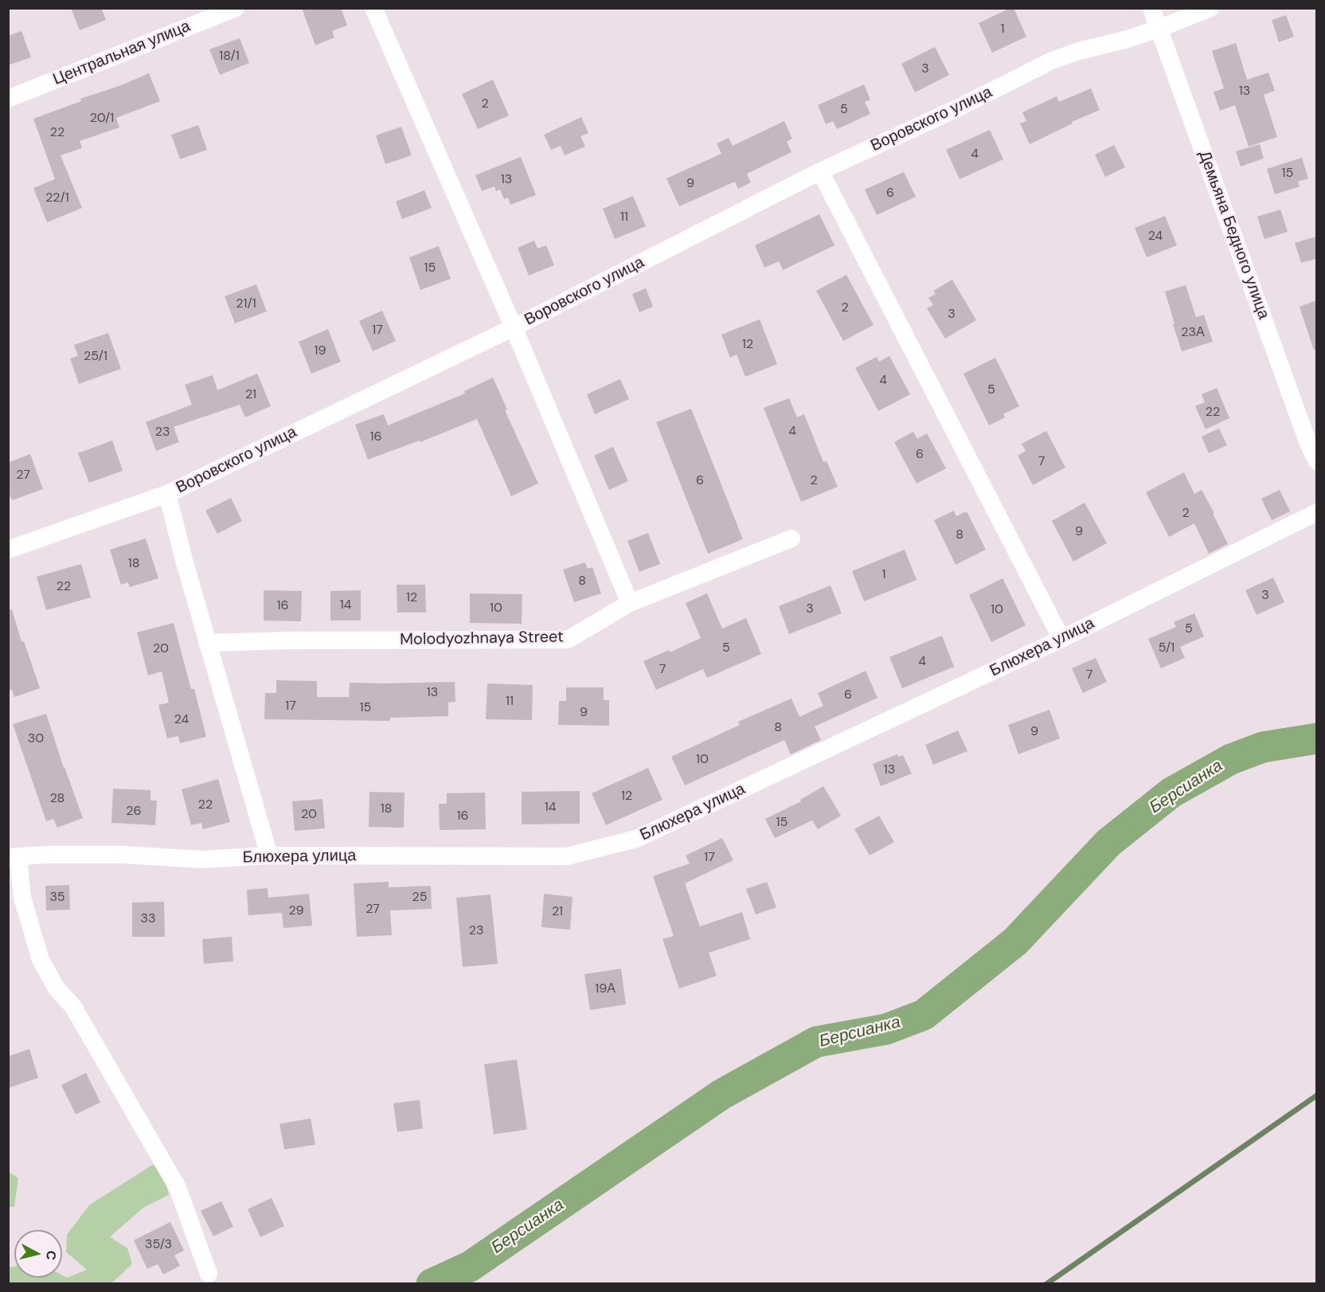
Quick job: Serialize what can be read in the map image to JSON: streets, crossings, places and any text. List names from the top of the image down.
{
  "streets": {
    "street": [
      "Центральная улица",
      "Воровского улица",
      "Демьяна Бедного улица",
      "Molodyozhnaya Street",
      "Блюхера улица"
    ]
  },
  "crossings": [
    ["Воровского улица", "Демьяна Бедного улица"]
  ],
  "water": ["Берсианка"],
  "house_numbers": [
    "1",
    "18/1",
    "3",
    "13",
    "2",
    "5",
    "20/1",
    "22",
    "4",
    "15",
    "13",
    "9",
    "6",
    "22/1",
    "11",
    "24",
    "15",
    "21/1",
    "2",
    "3",
    "17",
    "23А",
    "12",
    "19",
    "25/1",
    "4",
    "5",
    "21",
    "22",
    "4",
    "23",
    "16",
    "6",
    "7",
    "27",
    "6",
    "2",
    "2",
    "9",
    "8",
    "18",
    "1",
    "8",
    "22",
    "3",
    "12",
    "14",
    "16",
    "10",
    "3",
    "10",
    "5",
    "5",
    "5/1",
    "20",
    "4",
    "7",
    "7",
    "13",
    "6",
    "11",
    "17",
    "15",
    "9",
    "24",
    "8",
    "9",
    "30",
    "10",
    "13",
    "12",
    "28",
    "22",
    "14",
    "18",
    "26",
    "20",
    "16",
    "15",
    "17",
    "35",
    "25",
    "27",
    "29",
    "21",
    "33",
    "23",
    "19А",
    "35/3"
  ],
  "north": "right"
}
